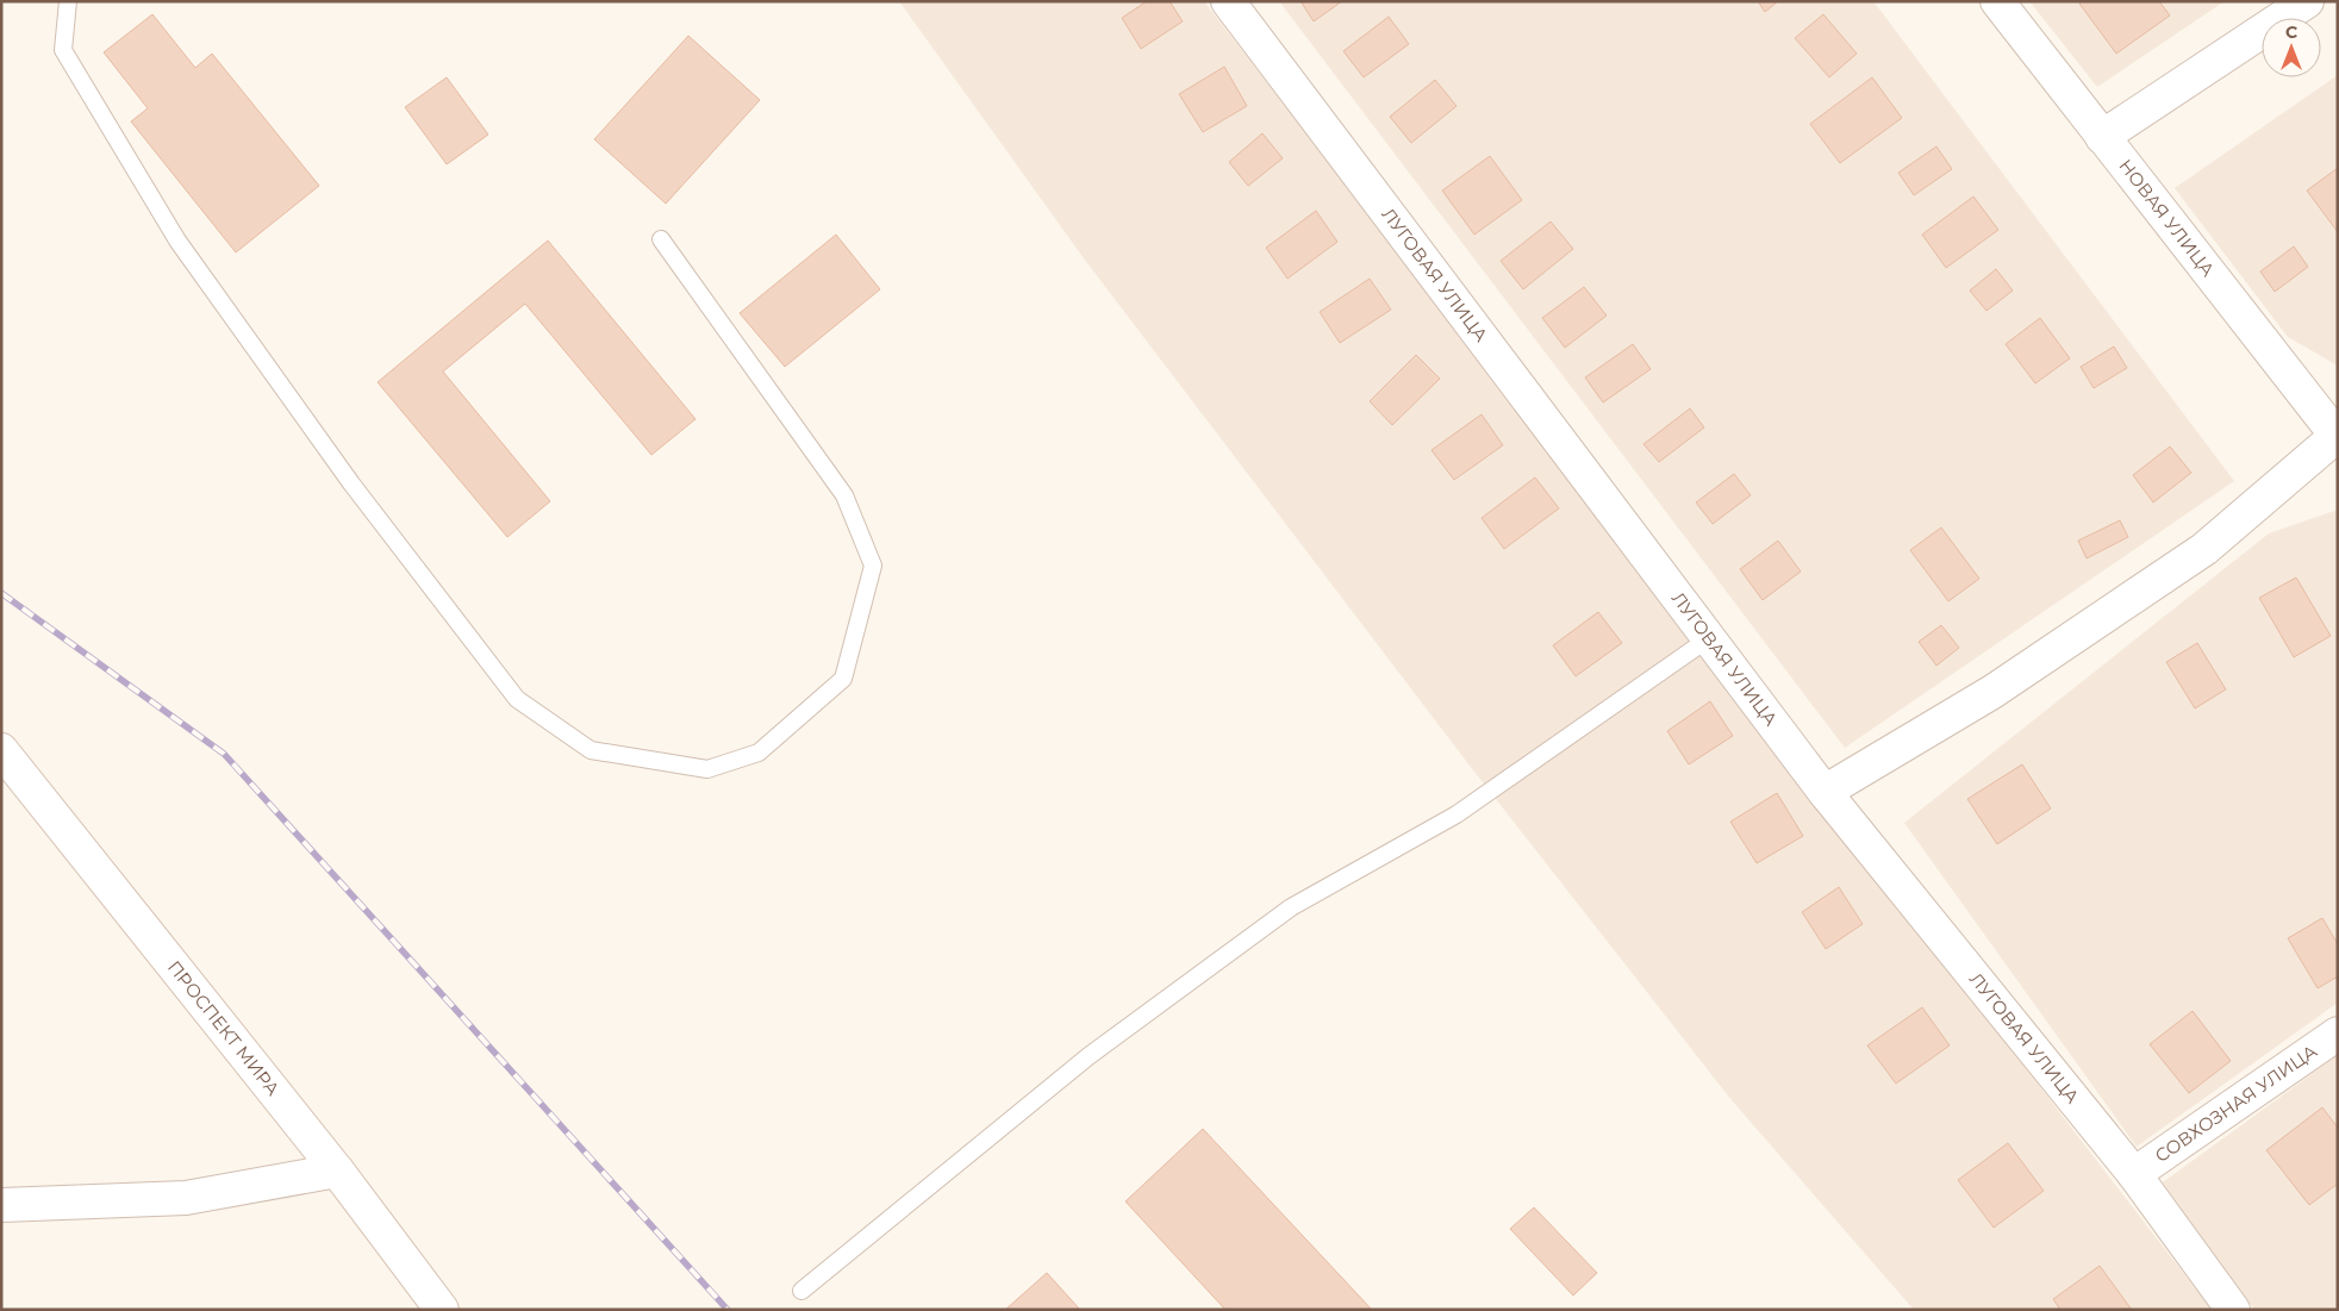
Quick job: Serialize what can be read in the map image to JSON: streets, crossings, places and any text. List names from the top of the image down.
{
  "streets": {
    "street": [
      "НОВАЯ УЛИЦА",
      "ЛУГОВАЯ УЛИЦА",
      "ПРОСПЕКТ МИРА",
      "СОВХОЗНАЯ УЛИЦА"
    ]
  },
  "crossings": [
    ["ЛУГОВАЯ УЛИЦА", "СОВХОЗНАЯ УЛИЦА"]
  ],
  "north": "top"
}
